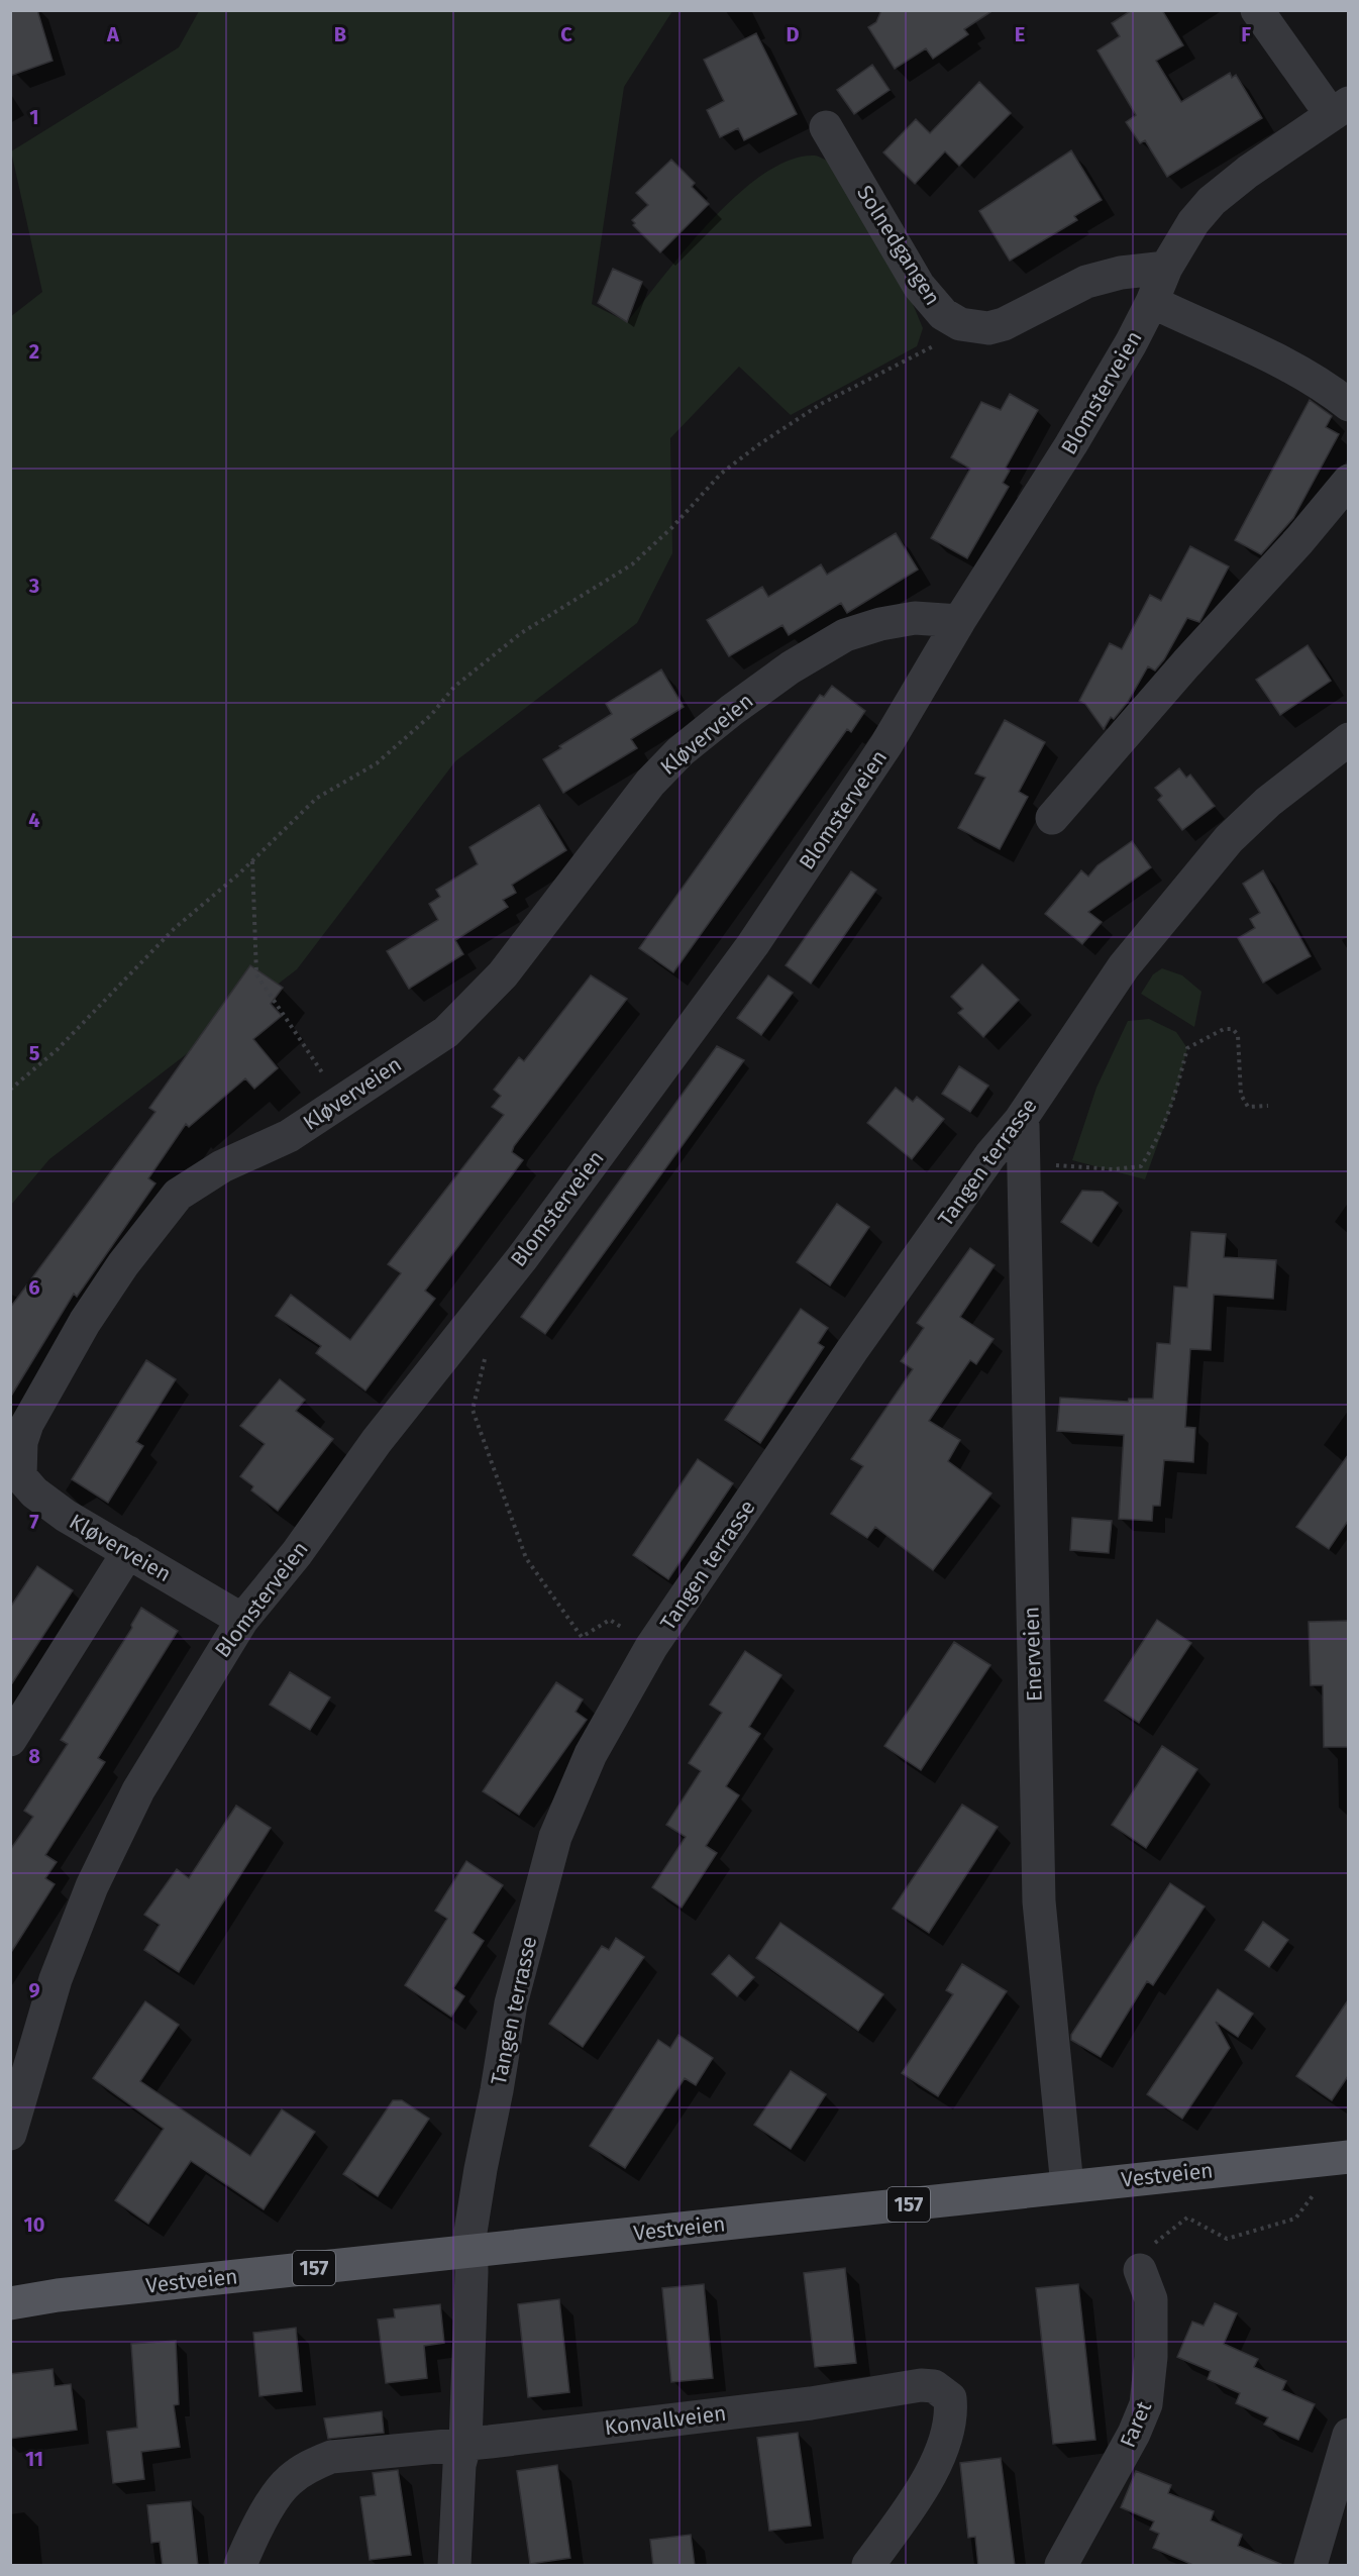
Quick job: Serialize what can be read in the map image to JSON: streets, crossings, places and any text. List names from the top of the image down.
{
  "streets": {
    "main road": ["Vestveien", "157"],
    "street": [
      "Solnedgangen",
      "Blomsterveien",
      "Kløverveien",
      "Tangen terrasse",
      "Enerveien",
      "Konvallveien",
      "Faret"
    ]
  },
  "crossings": [
    ["Blomsterveien", "Kløverveien"],
    ["Tangen terrasse", "Enerveien"],
    ["Tangen terrasse", "Vestveien"],
    ["Tangen terrasse", "Konvallveien"],
    ["Enerveien", "Vestveien"]
  ],
  "grid": {
    "columns": [
      "A",
      "B",
      "C",
      "D",
      "E",
      "F"
    ],
    "rows": [
      "1",
      "2",
      "3",
      "4",
      "5",
      "6",
      "7",
      "8",
      "9",
      "10",
      "11"
    ]
  }
}
